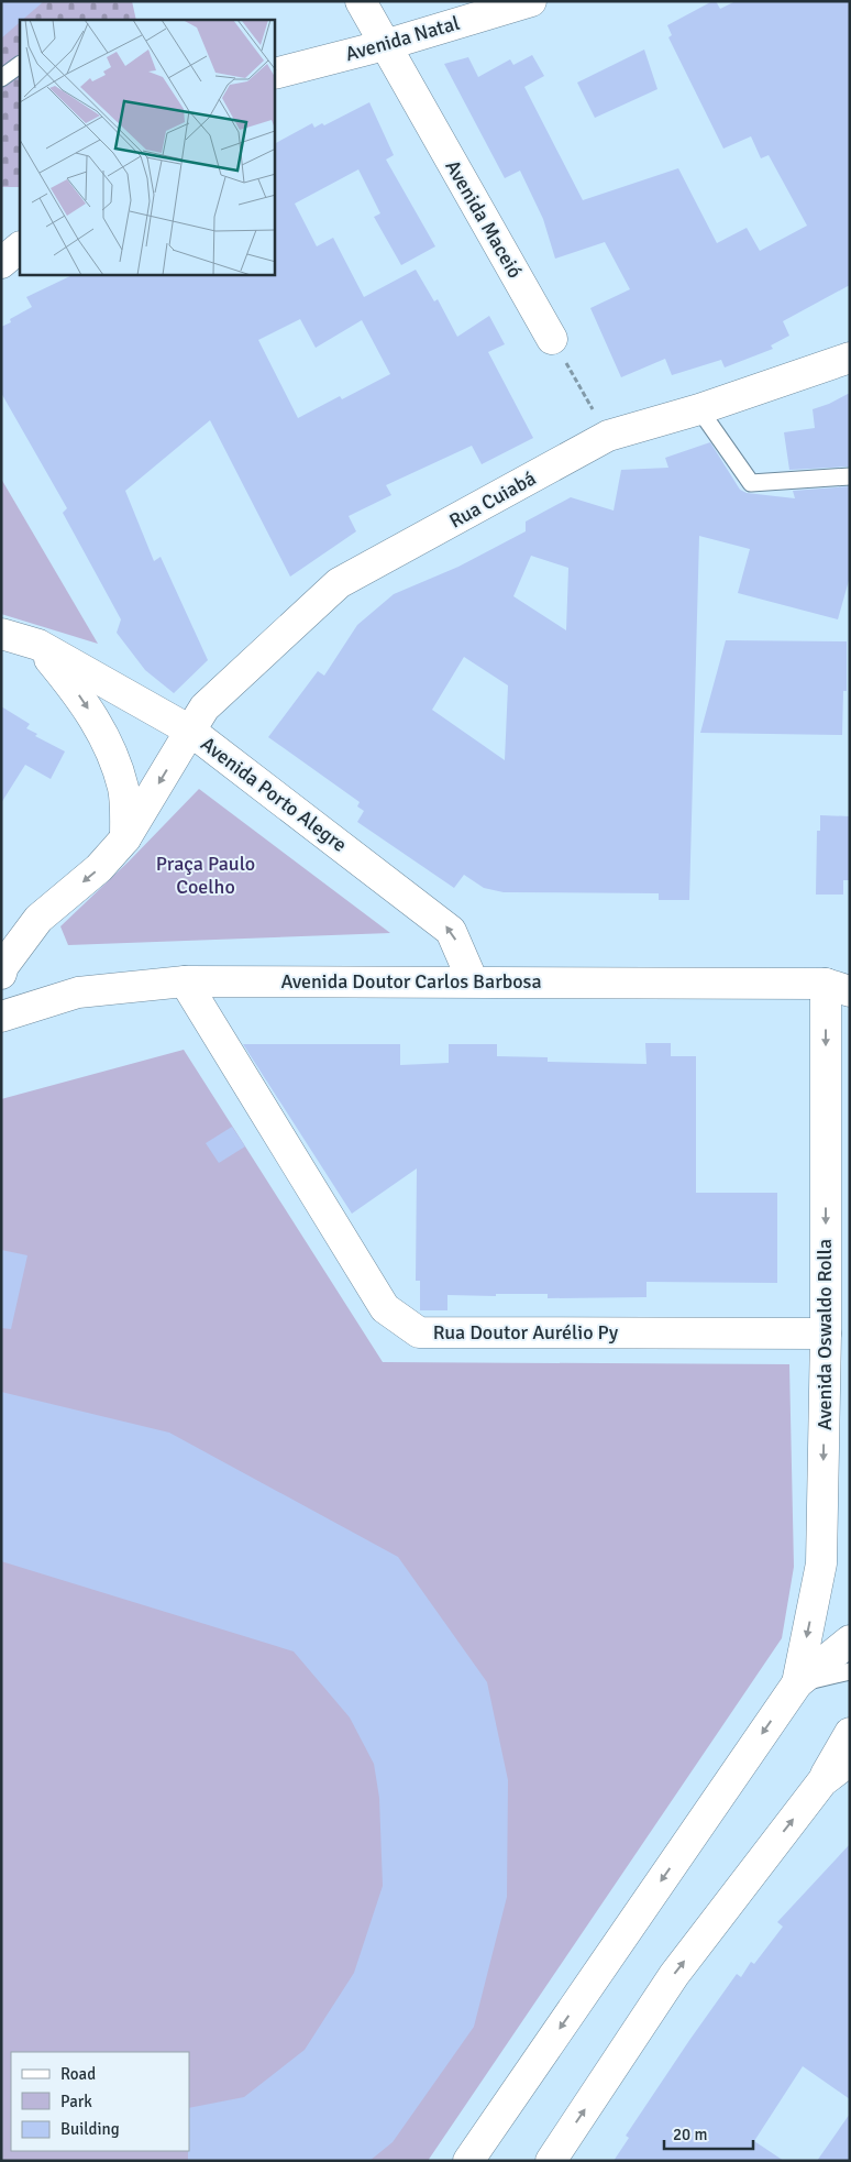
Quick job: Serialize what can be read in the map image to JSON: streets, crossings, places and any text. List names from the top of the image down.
{
  "streets": {
    "street": [
      "Avenida Natal",
      "Avenida Maceió",
      "Rua Cuiabá",
      "Avenida Porto Alegre",
      "Avenida Doutor Carlos Barbosa",
      "Rua Doutor Aurélio Py",
      "Avenida Oswaldo Rolla"
    ]
  },
  "crossings": [
    ["Avenida Natal", "Avenida Maceió"],
    ["Rua Cuiabá", "Avenida Porto Alegre"],
    ["Avenida Porto Alegre", "Avenida Doutor Carlos Barbosa"],
    ["Avenida Doutor Carlos Barbosa", "Rua Doutor Aurélio Py"],
    ["Avenida Doutor Carlos Barbosa", "Avenida Oswaldo Rolla"],
    ["Rua Doutor Aurélio Py", "Avenida Oswaldo Rolla"]
  ],
  "one_way": ["Avenida Porto Alegre", "Avenida Oswaldo Rolla"],
  "parks": ["Praça Paulo Coelho"],
  "legend": ["Road", "Park", "Building"],
  "scale_bar": "20 m"
}
